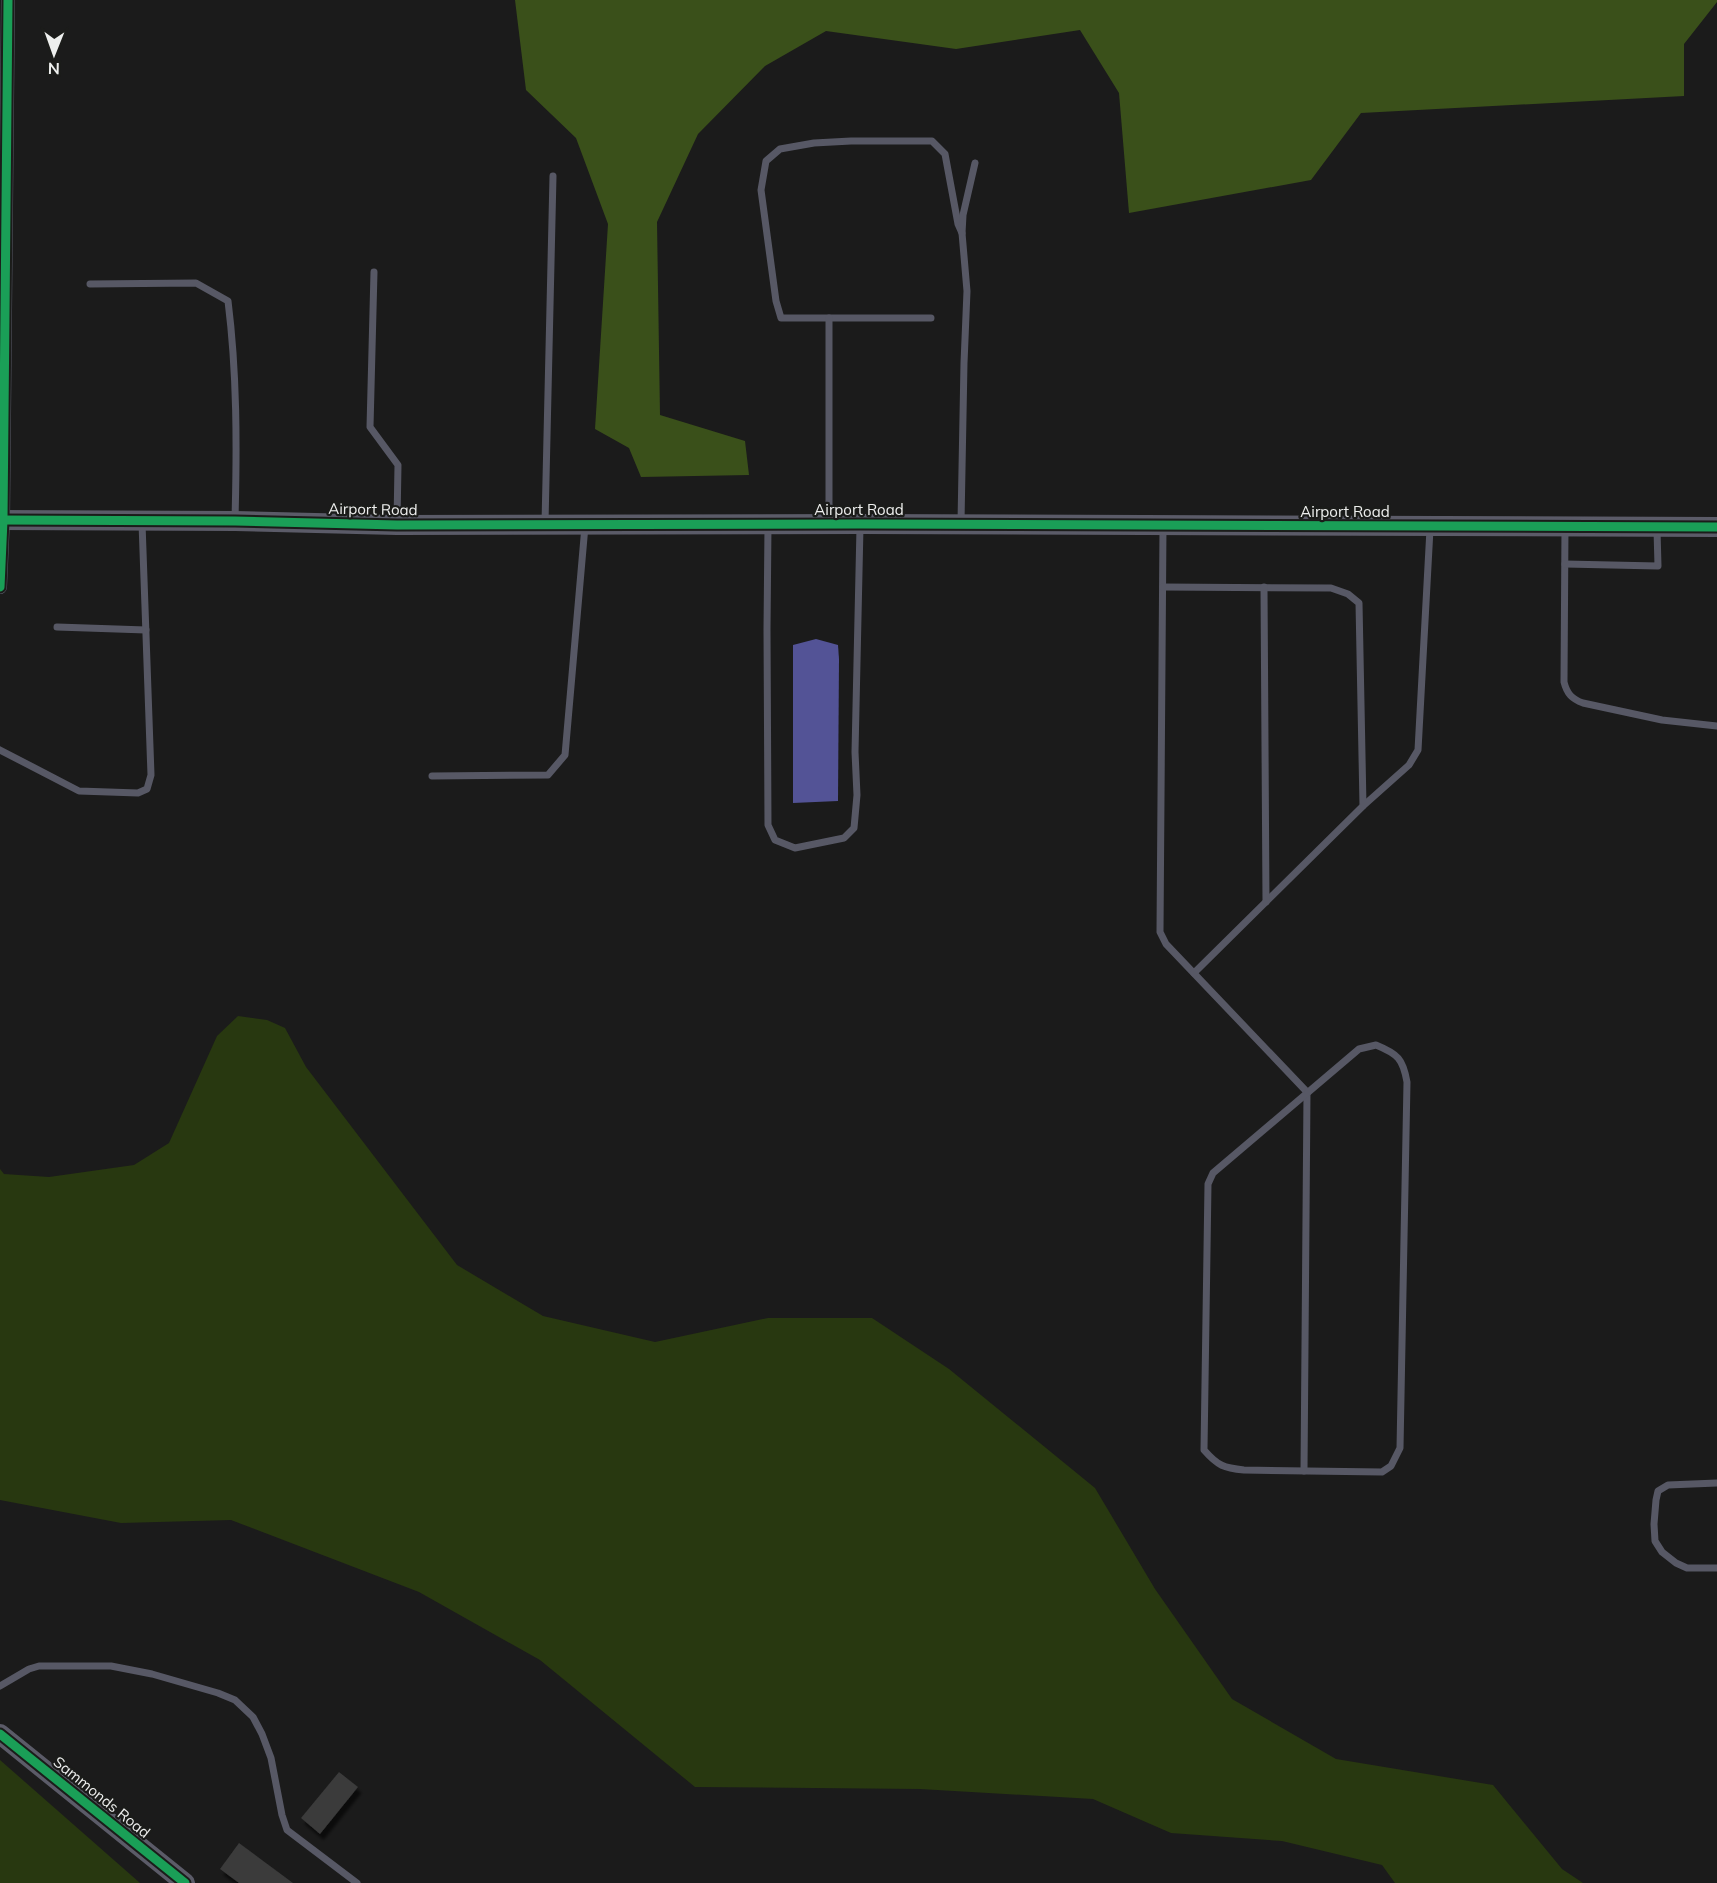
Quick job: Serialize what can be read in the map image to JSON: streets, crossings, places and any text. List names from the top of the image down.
{
  "streets": {
    "street": ["Airport Road", "Sammonds Road"]
  },
  "north": "bottom"
}
